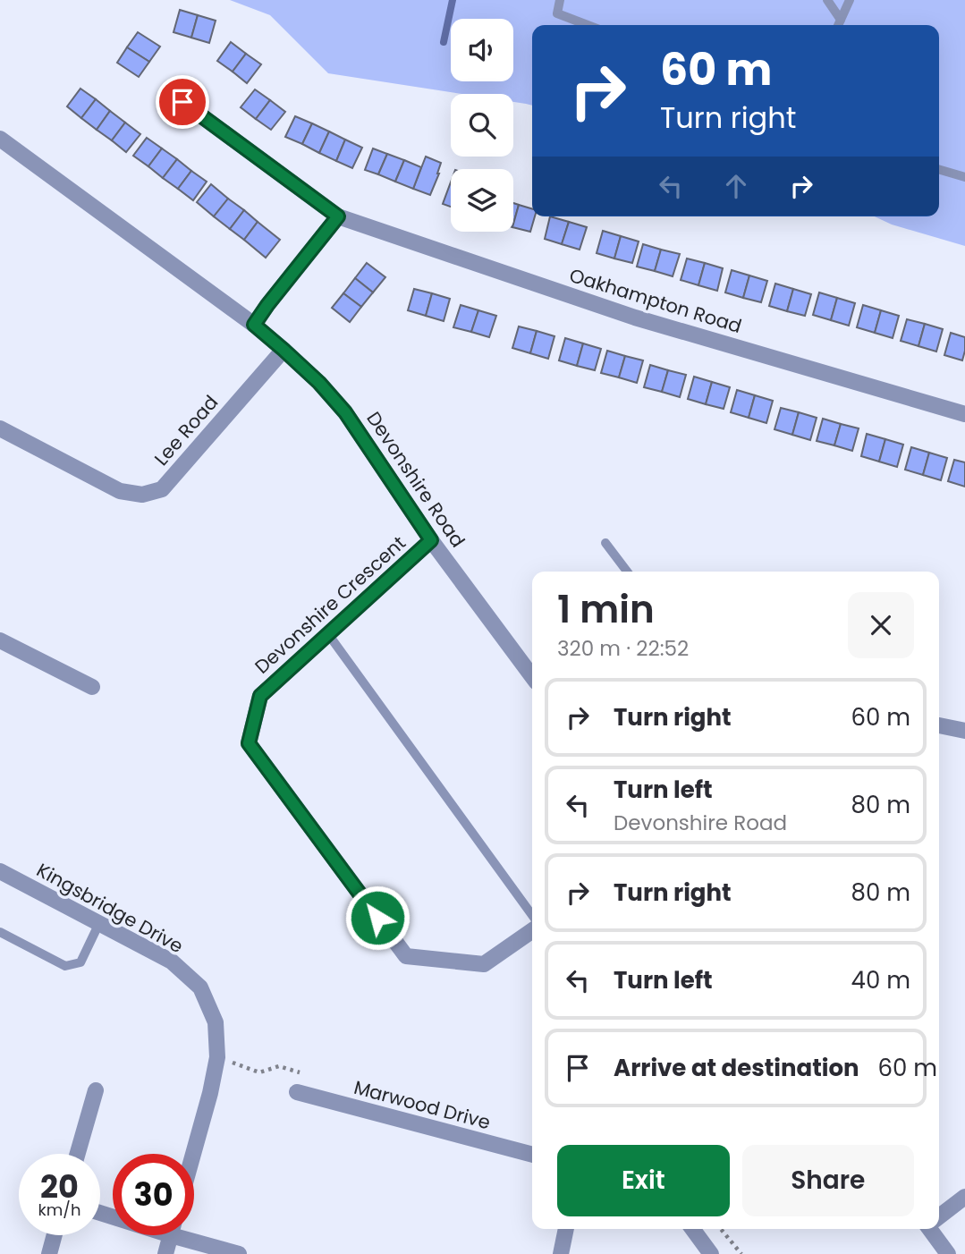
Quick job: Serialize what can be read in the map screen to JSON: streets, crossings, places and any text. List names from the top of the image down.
{
  "streets": {
    "street": [
      "Oakhampton Road",
      "Lee Road",
      "Devonshire Road",
      "Devonshire Crescent",
      "Kingsbridge Drive",
      "Marwood Drive"
    ]
  },
  "crossings": [
    ["Lee Road", "Devonshire Road"],
    ["Devonshire Road", "Devonshire Crescent"]
  ],
  "page": {
    "turn": ["60 m", "Turn right"],
    "heading": ["1 min", "320 m · 22:52"],
    "list": [
      {
        "name": "Turn right",
        "value": "60 m"
      },
      {
        "name": "Turn left",
        "note": "Devonshire Road",
        "value": "80 m"
      },
      {
        "name": "Turn right",
        "value": "80 m"
      },
      {
        "name": "Turn left",
        "value": "40 m"
      },
      {
        "name": "Arrive at destination",
        "value": "60 m"
      }
    ],
    "buttons": ["Exit", "Share"],
    "speed": "20 km/h",
    "limit": "30"
  }
}
